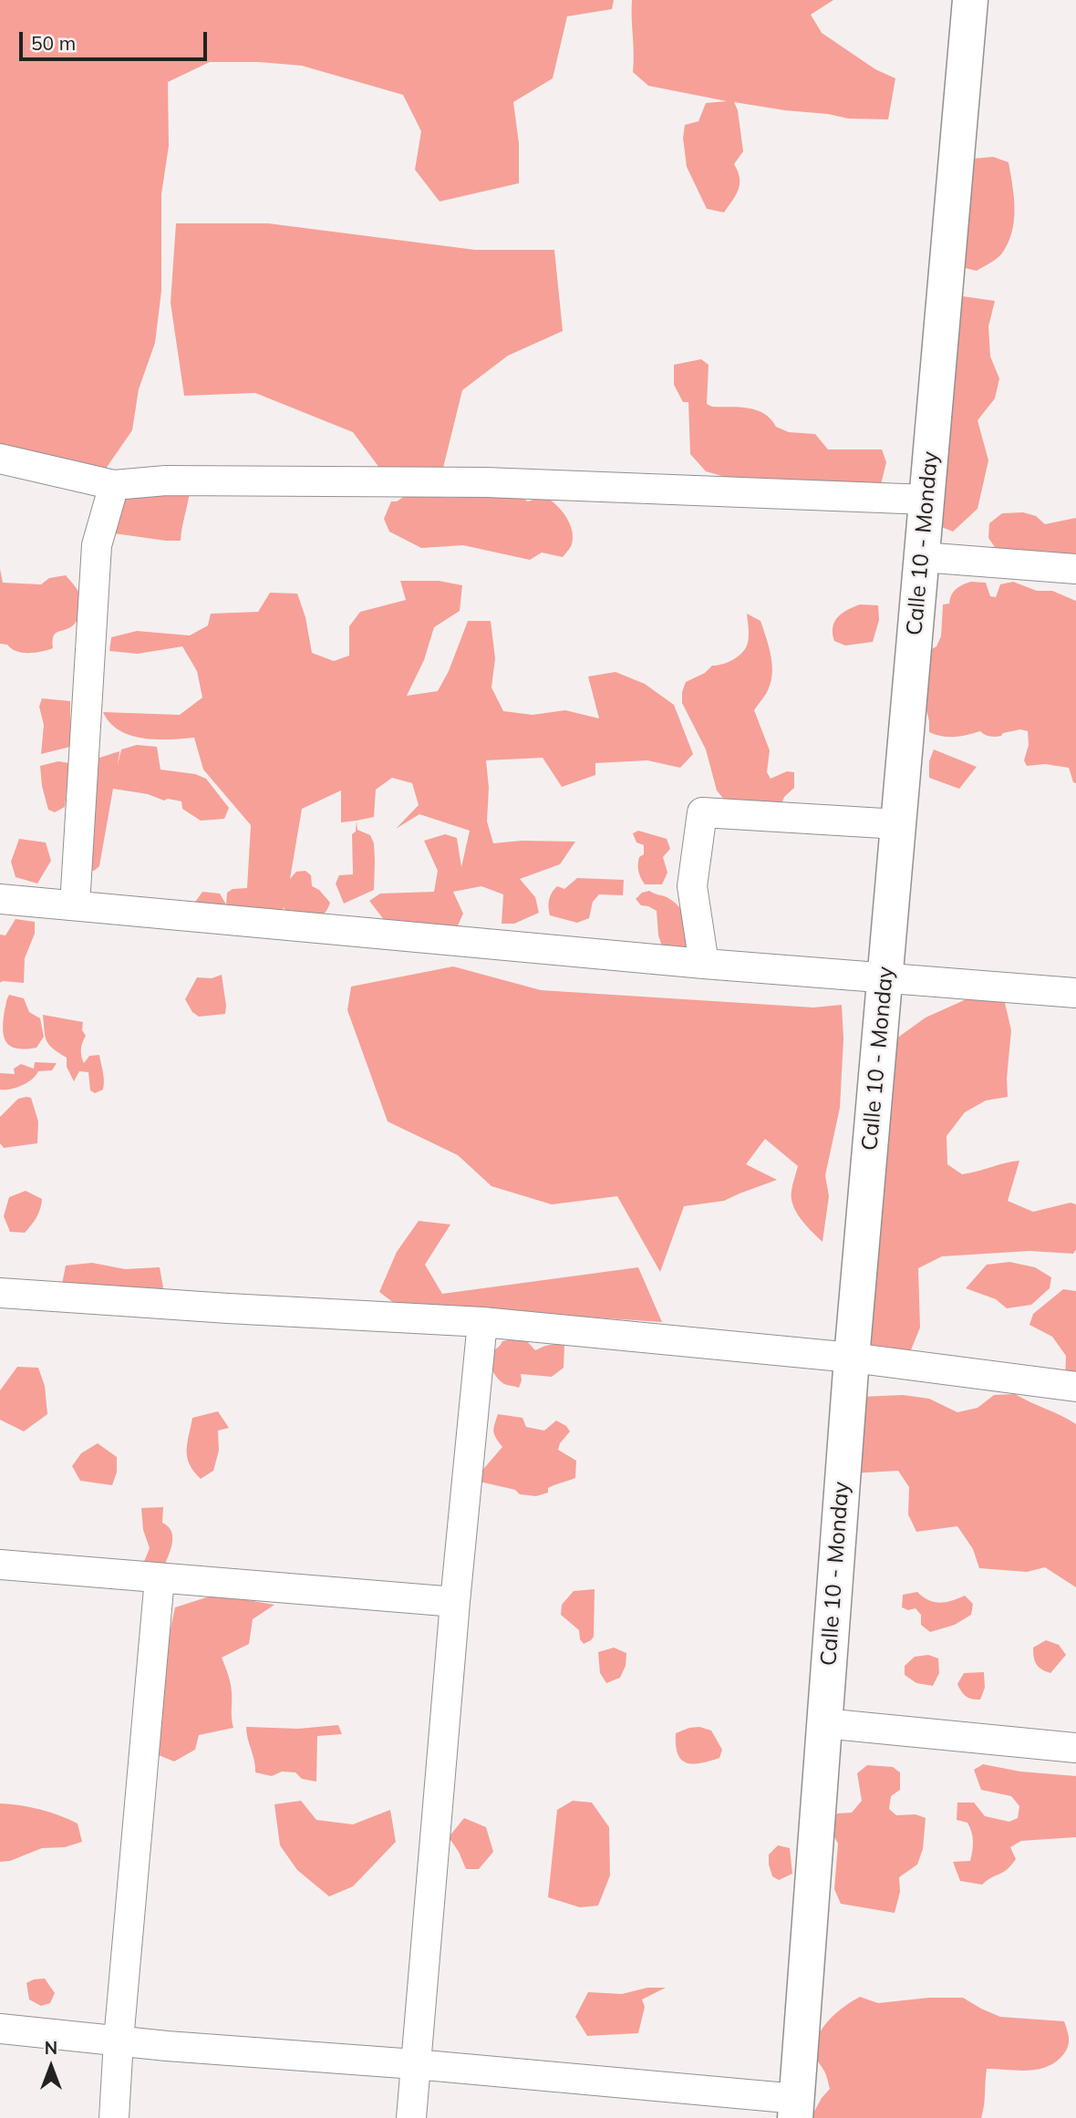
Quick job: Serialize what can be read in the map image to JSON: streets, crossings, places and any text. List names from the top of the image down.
{
  "streets": {
    "street": ["Calle 10 - Monday"]
  },
  "scale_bar": "50 m",
  "north": "top"
}
